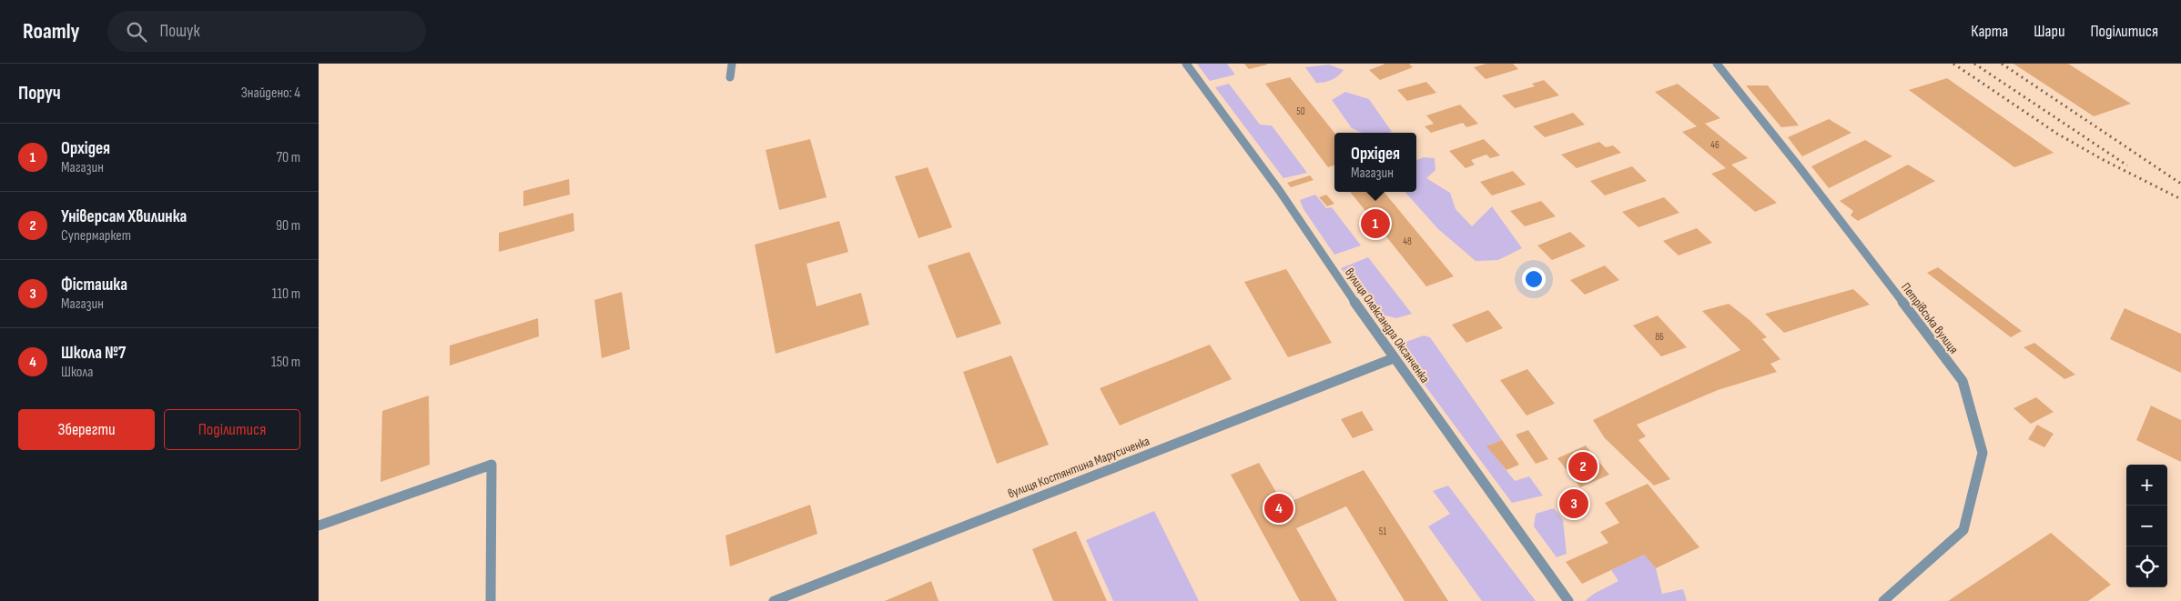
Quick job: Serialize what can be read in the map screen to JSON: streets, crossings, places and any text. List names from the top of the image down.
{
  "streets": {
    "street": ["Петрівська вулиця", "вулиця Олександра Оксанченка", "вулиця Костянтина Марусиченка"]
  },
  "crossings": [
    ["вулиця Олександра Оксанченка", "вулиця Костянтина Марусиченка"]
  ],
  "house_numbers": [
    "50",
    "46",
    "48",
    "86",
    "51"
  ],
  "page": {
    "header": "Roamly",
    "search": "Пошук",
    "nav": ["Карта", "Шари", "Поділитися"],
    "heading": ["Поруч", "Знайдено: 4"],
    "list": [
      {
        "mark": "1",
        "name": "Орхідея",
        "note": "Магазин",
        "value": "70 m"
      },
      {
        "mark": "2",
        "name": "Універсам Хвилинка",
        "note": "Супермаркет",
        "value": "90 m"
      },
      {
        "mark": "3",
        "name": "Фісташка",
        "note": "Магазин",
        "value": "110 m"
      },
      {
        "mark": "4",
        "name": "Школа №7",
        "note": "Школа",
        "value": "150 m"
      }
    ],
    "popup": ["Орхідея", "Магазин"],
    "pins": [
      "1",
      "2",
      "3",
      "4"
    ],
    "buttons": ["Зберегти", "Поділитися"],
    "map_buttons": ["+", "−"]
  }
}
